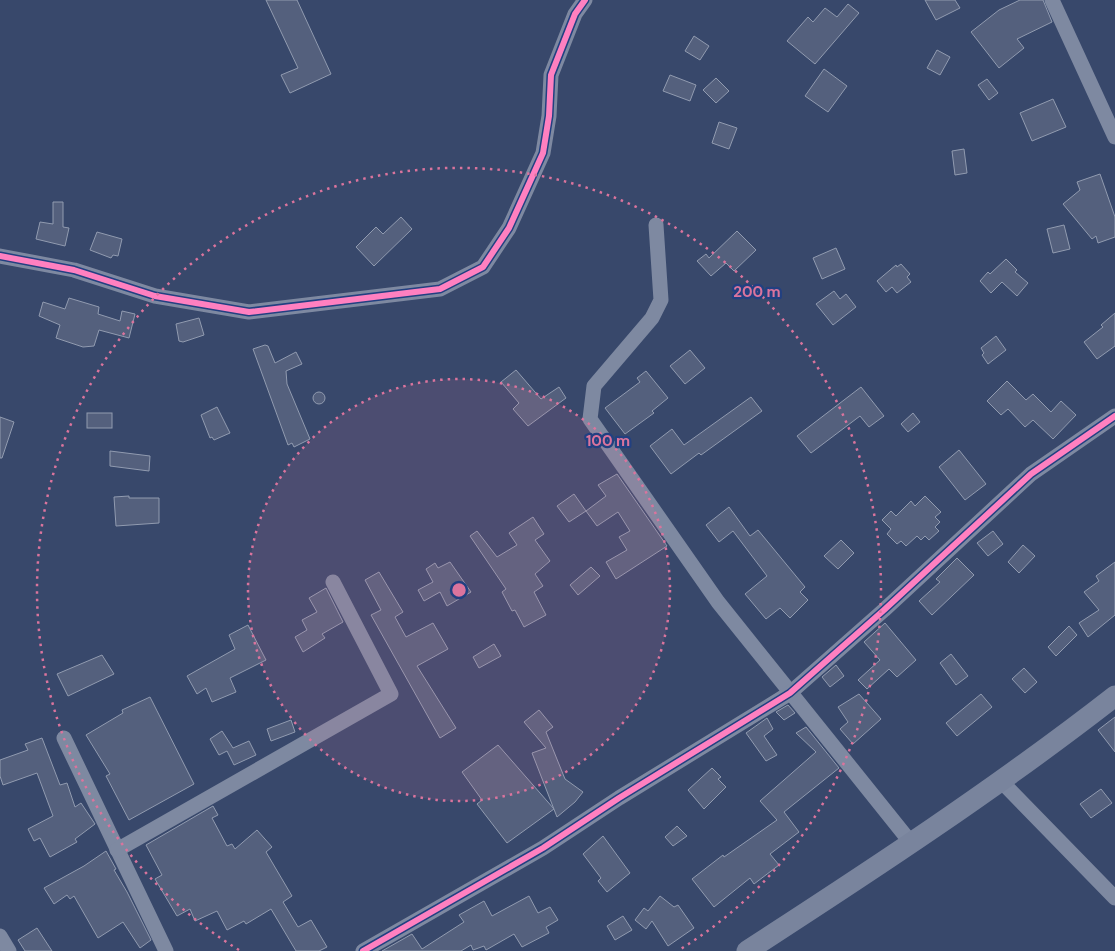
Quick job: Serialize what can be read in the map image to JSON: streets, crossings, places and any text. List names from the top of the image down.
{
  "rings": ["200 m", "100 m"]
}
